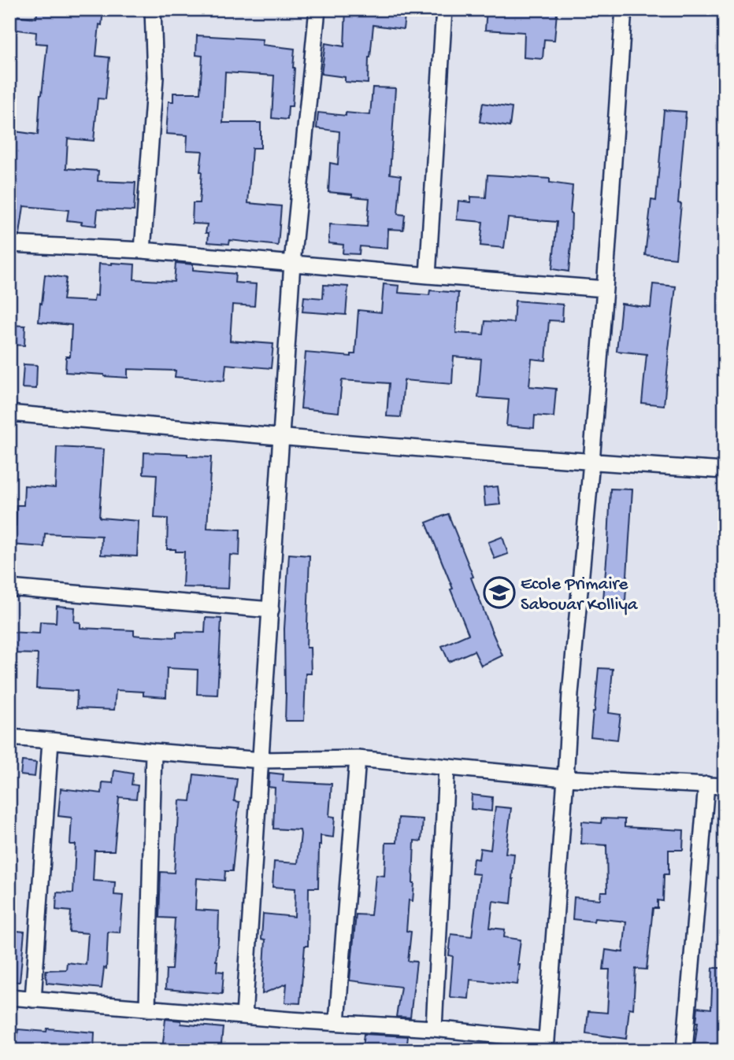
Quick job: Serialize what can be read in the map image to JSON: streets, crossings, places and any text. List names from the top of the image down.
{
  "places": {
    "school or university": ["Ecole Primaire Sabouar Kolliya"]
  }
}
